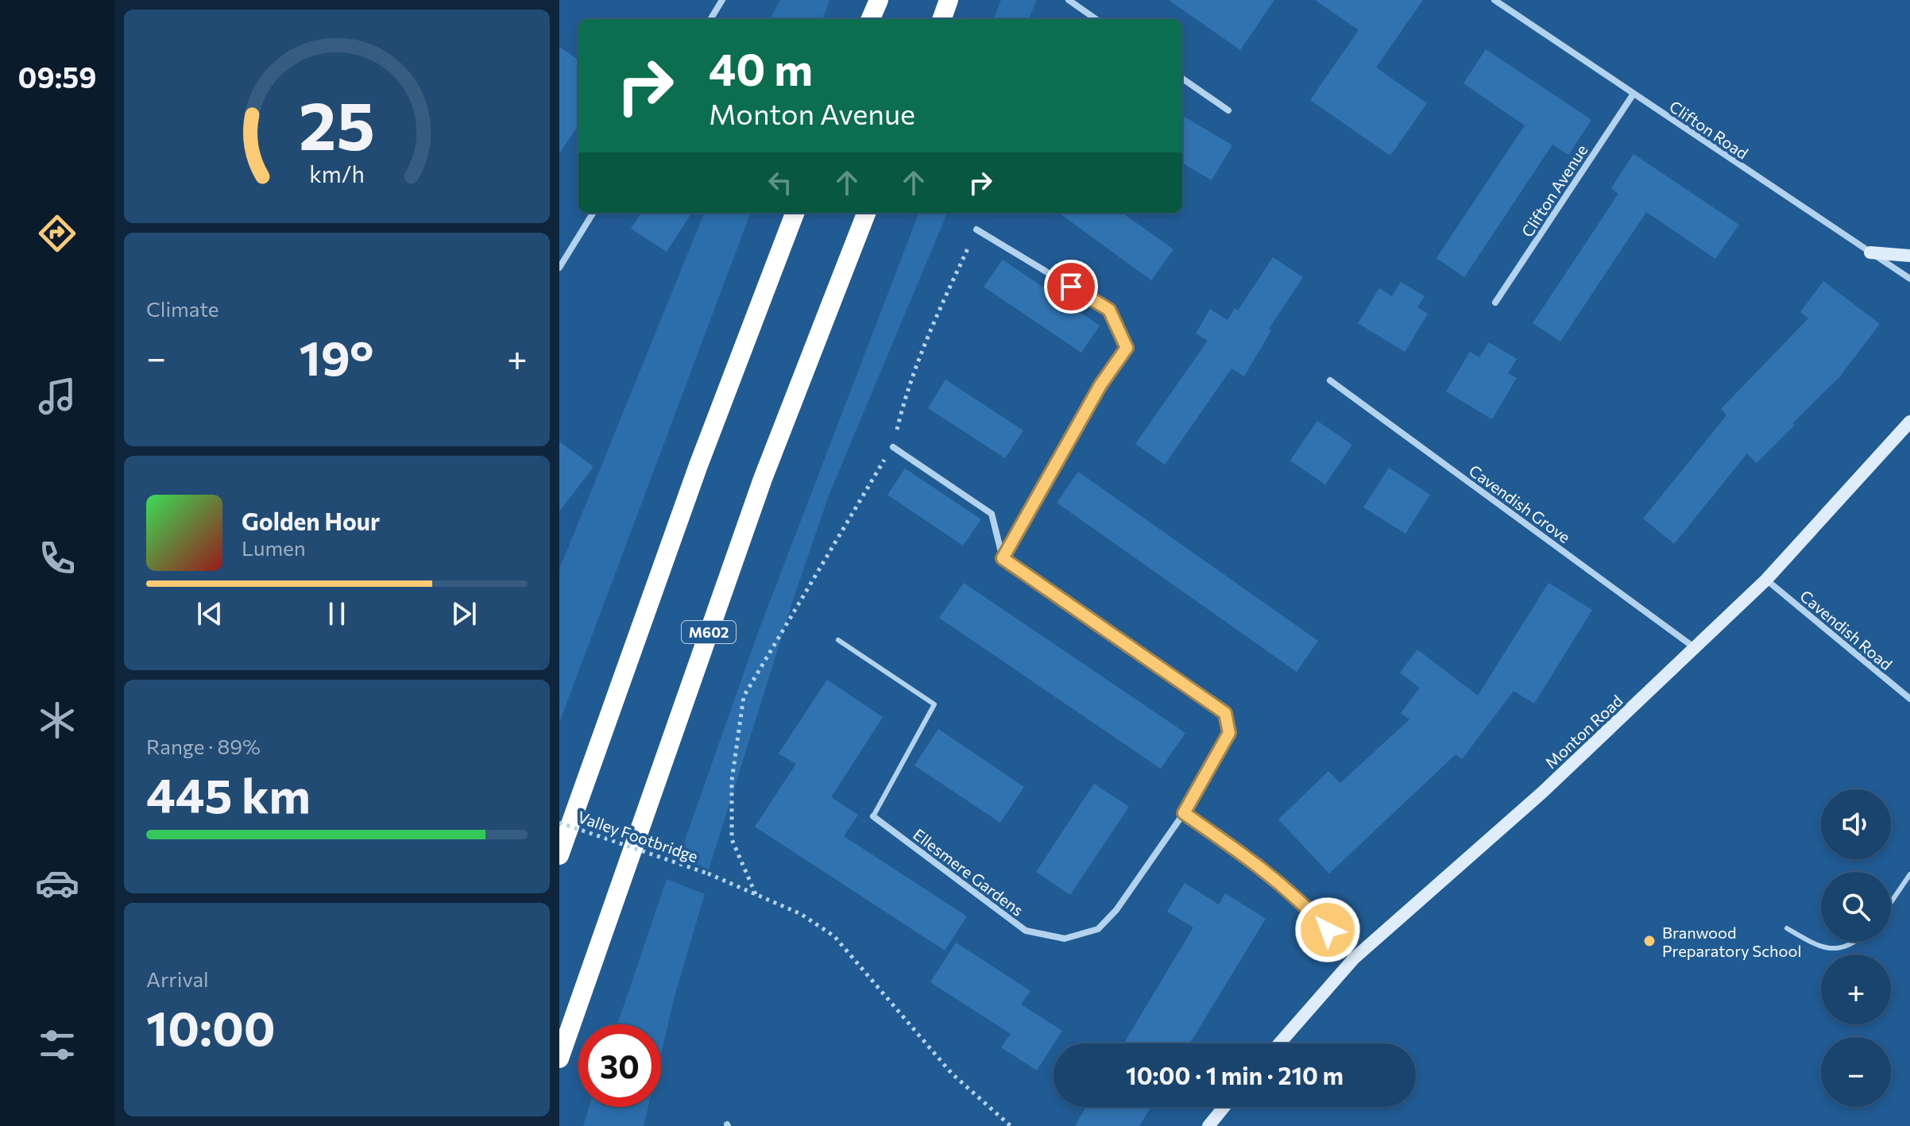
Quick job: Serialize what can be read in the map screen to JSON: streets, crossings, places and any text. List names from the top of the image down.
{
  "streets": {
    "highway": ["M602"],
    "main road": ["Monton Road"],
    "street": [
      "Clifton Road",
      "Clifton Avenue",
      "Cavendish Grove",
      "Cavendish Road",
      "Ellesmere Gardens"
    ],
    "path": ["Valley Footbridge"]
  },
  "crossings": [
    ["Clifton Road", "Clifton Avenue"],
    ["Cavendish Grove", "Monton Road"],
    ["Cavendish Road", "Monton Road"]
  ],
  "places": ["Branwood Preparatory School"],
  "page": {
    "tabs": "09:59",
    "turn": ["40 m", "Monton Avenue"],
    "tile": [
      "Climate",
      ["Range · 89%", "445 km"],
      ["Arrival", "10:00"]
    ],
    "heat": ["−", "19°", "+"],
    "song": ["Golden Hour", "Lumen"],
    "map_buttons": ["+", "−"],
    "limit": "30",
    "trip": "10:00 · 1 min · 210 m",
    "gauge": ["25", "km/h"]
  }
}
